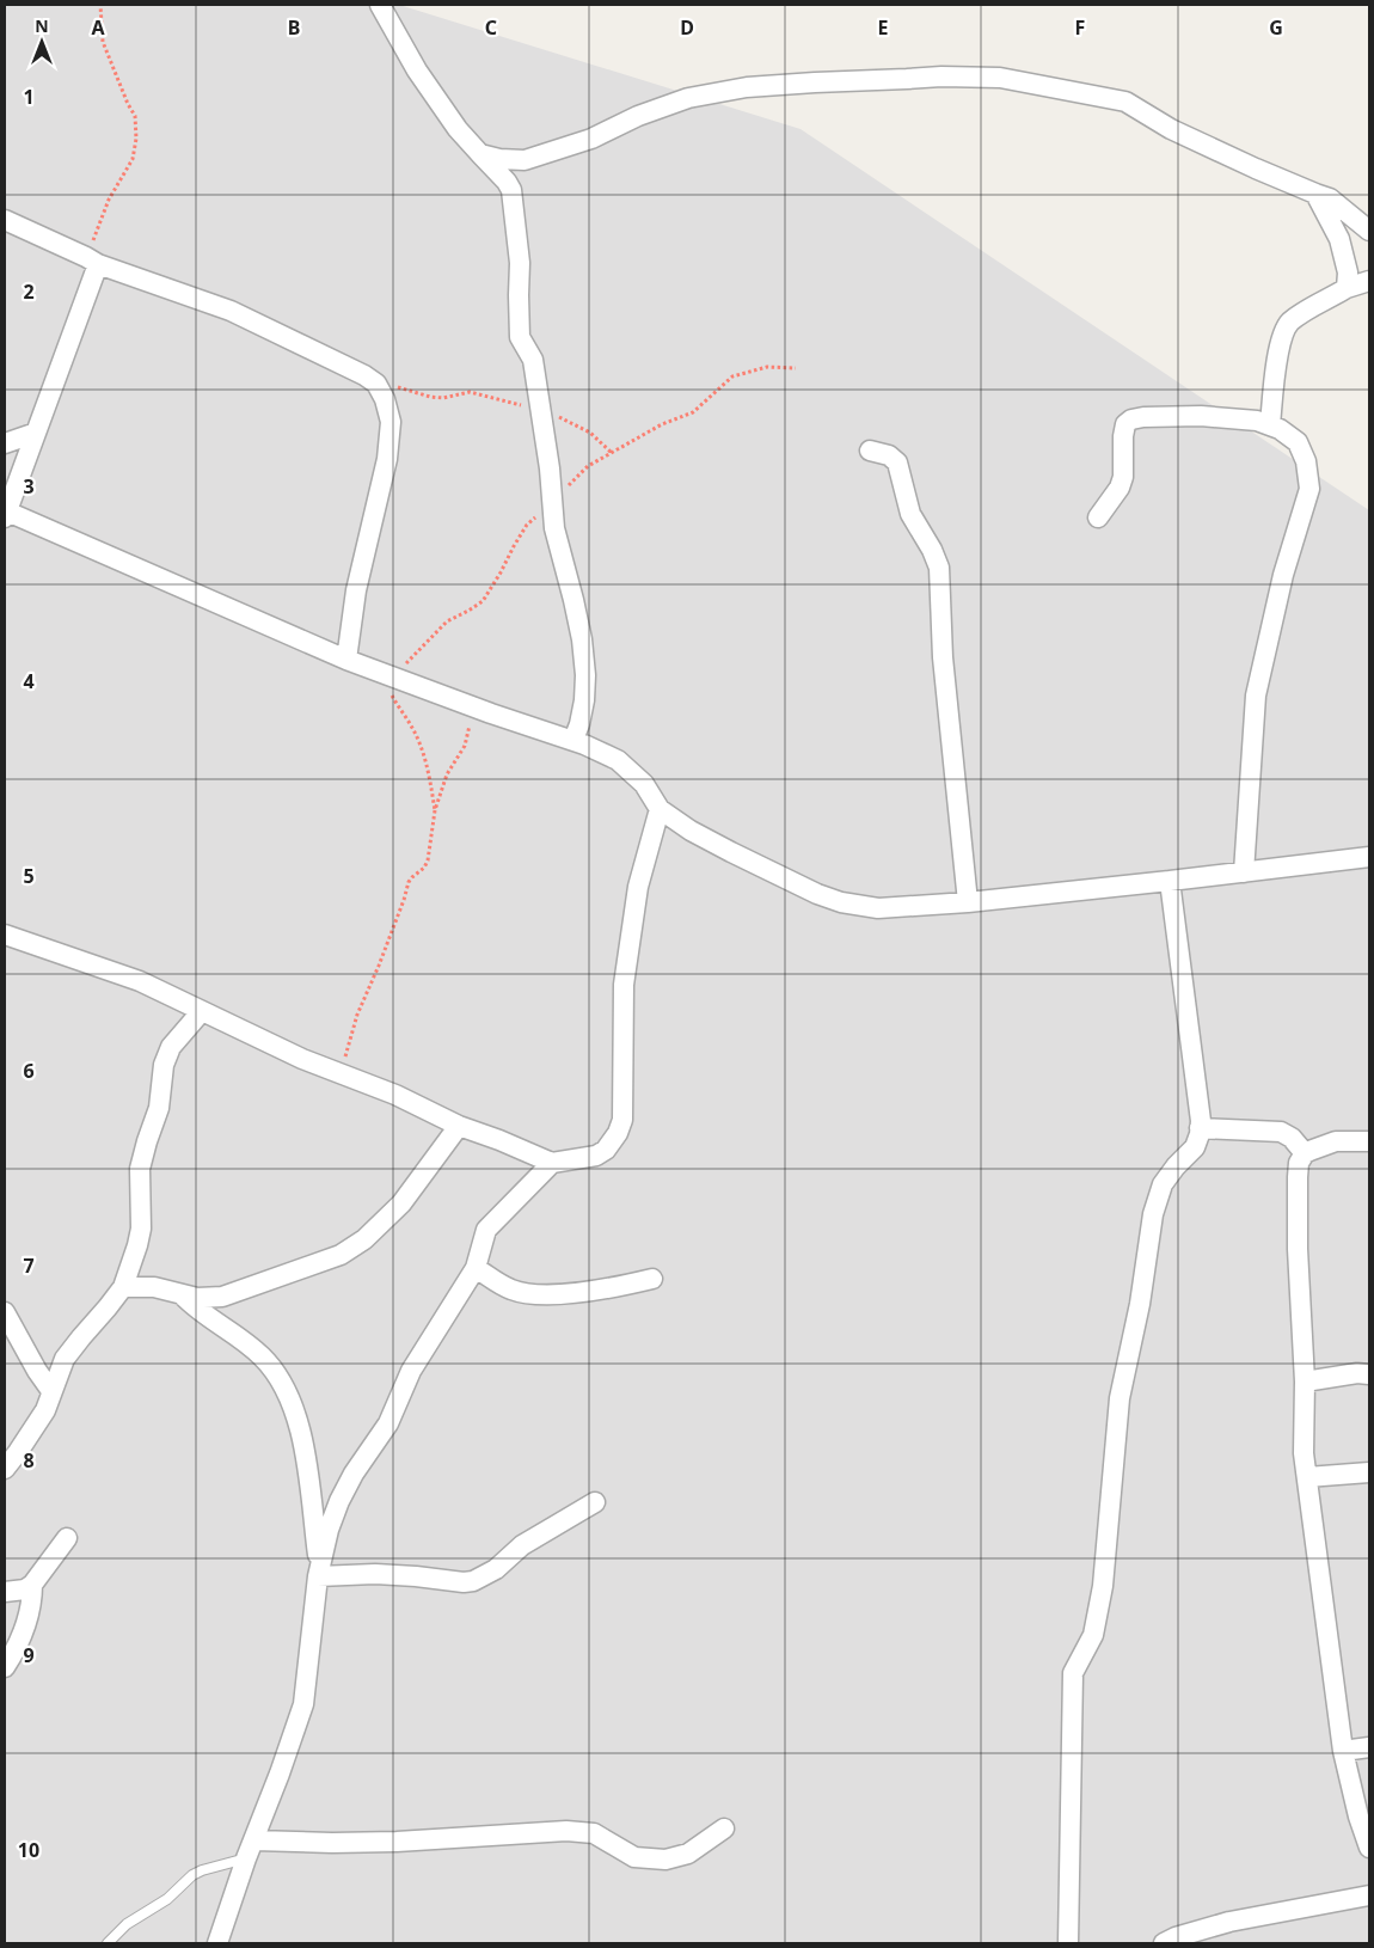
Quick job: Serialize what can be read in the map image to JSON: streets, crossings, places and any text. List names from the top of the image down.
{
  "north": "top",
  "grid": {
    "columns": [
      "A",
      "B",
      "C",
      "D",
      "E",
      "F",
      "G"
    ],
    "rows": [
      "1",
      "2",
      "3",
      "4",
      "5",
      "6",
      "7",
      "8",
      "9",
      "10"
    ]
  }
}
